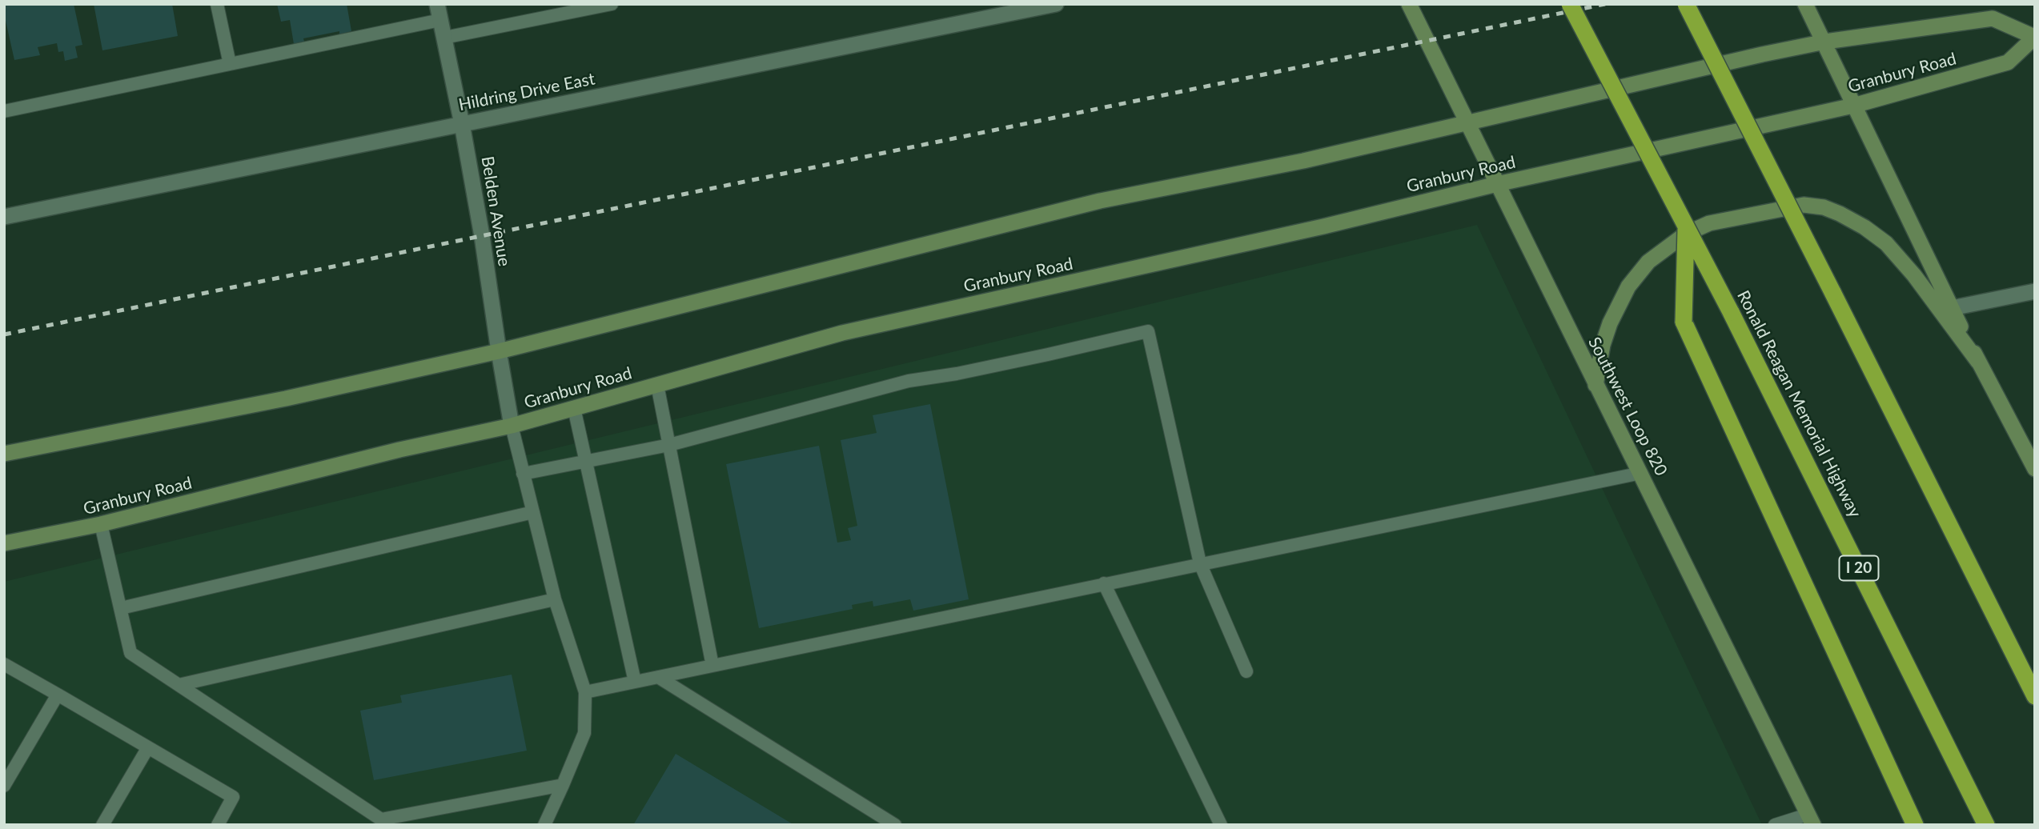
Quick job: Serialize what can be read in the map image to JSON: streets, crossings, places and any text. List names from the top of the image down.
{
  "streets": {
    "highway": ["Ronald Reagan Memorial Highway", "I 20"],
    "main road": ["Granbury Road", "Southwest Loop 820"],
    "street": ["Hildring Drive East", "Belden Avenue"]
  },
  "crossings": [
    ["Granbury Road", "Belden Avenue"],
    ["Granbury Road", "Southwest Loop 820"],
    ["Hildring Drive East", "Belden Avenue"]
  ]
}
